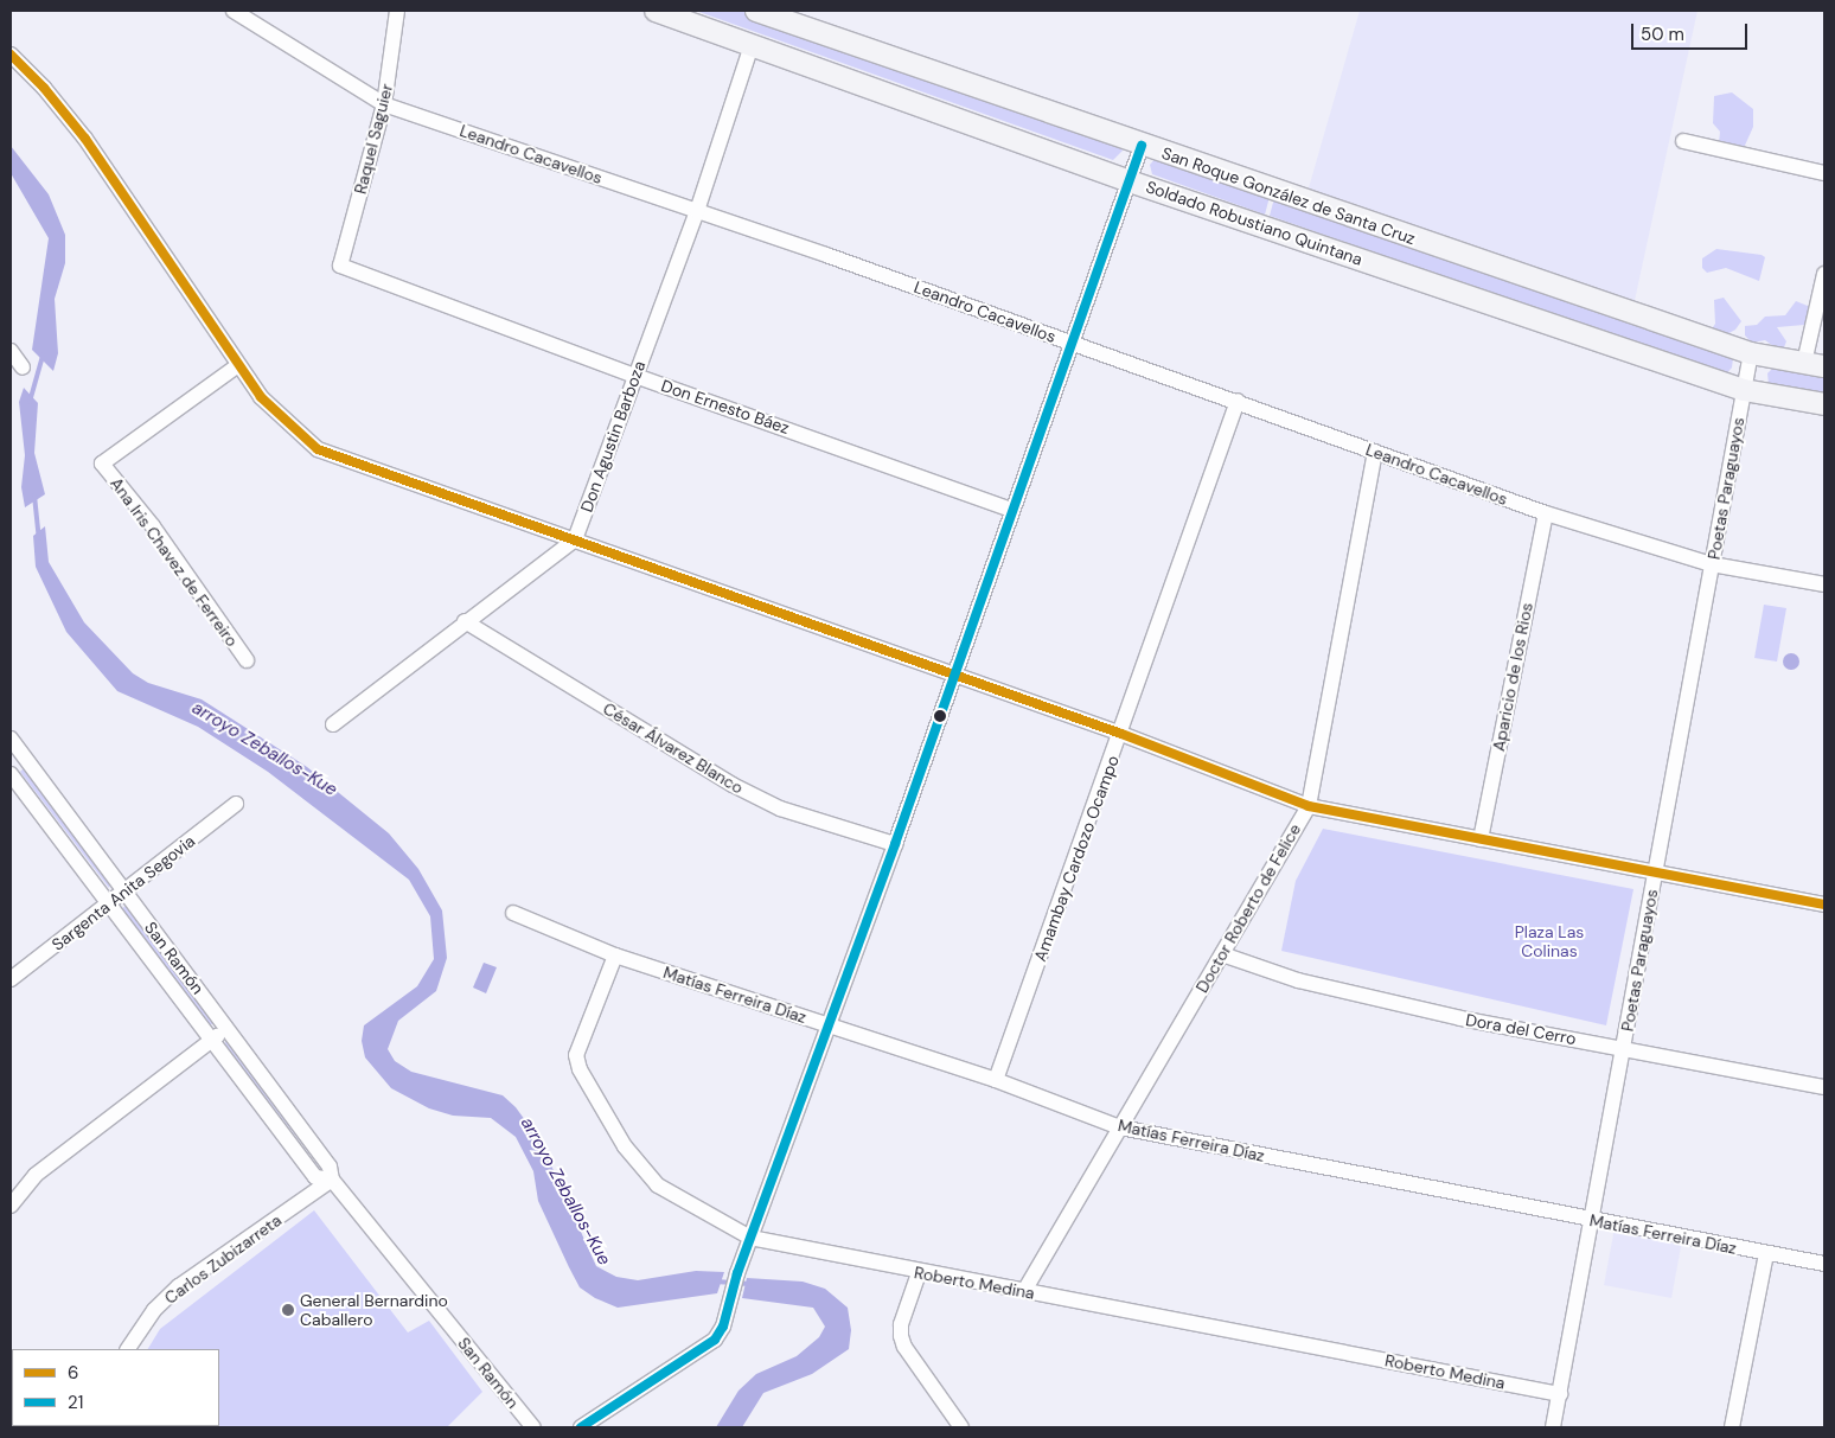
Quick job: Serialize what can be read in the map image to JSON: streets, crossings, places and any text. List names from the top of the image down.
{
  "streets": {
    "street": [
      "Raquel Saguier",
      "Leandro Cacavellos",
      "San Roque González de Santa Cruz",
      "Soldado Robustiano Quintana",
      "Don Ernesto Báez",
      "Don Agustin Barboza",
      "Poetas Paraguayos",
      "Ana Iris Chavez de Ferreiro",
      "Aparicio de los Rios",
      "César Álvarez Blanco",
      "Amambay Cardozo Ocampo",
      "Sargenta Anita Segovia",
      "Doctor Roberto de Felice",
      "San Ramón",
      "Matías Ferreira Díaz",
      "Dora del Cerro",
      "Carlos Zubizarreta",
      "Roberto Medina"
    ]
  },
  "crossings": [
    ["Raquel Saguier", "Leandro Cacavellos"],
    ["Raquel Saguier", "Don Ernesto Báez"],
    ["Leandro Cacavellos", "Don Agustin Barboza"],
    ["Leandro Cacavellos", "Poetas Paraguayos"],
    ["Leandro Cacavellos", "Aparicio de los Rios"],
    ["Leandro Cacavellos", "Amambay Cardozo Ocampo"],
    ["Leandro Cacavellos", "Doctor Roberto de Felice"],
    ["San Roque González de Santa Cruz", "Poetas Paraguayos"],
    ["Soldado Robustiano Quintana", "Don Agustin Barboza"],
    ["Soldado Robustiano Quintana", "Poetas Paraguayos"],
    ["Don Ernesto Báez", "Don Agustin Barboza"],
    ["Poetas Paraguayos", "Matías Ferreira Díaz"],
    ["Poetas Paraguayos", "Dora del Cerro"],
    ["Poetas Paraguayos", "Roberto Medina"],
    ["Amambay Cardozo Ocampo", "Matías Ferreira Díaz"],
    ["Sargenta Anita Segovia", "San Ramón"],
    ["Doctor Roberto de Felice", "Matías Ferreira Díaz"],
    ["Doctor Roberto de Felice", "Dora del Cerro"],
    ["Doctor Roberto de Felice", "Roberto Medina"],
    ["San Ramón", "Carlos Zubizarreta"],
    ["Matías Ferreira Díaz", "Roberto Medina"]
  ],
  "water": ["arroyo Zeballos-Kue"],
  "parks": ["Plaza Las Colinas"],
  "places": ["General Bernardino Caballero"],
  "lines": ["transit line 6", "transit line 21"],
  "legend": ["6", "21"],
  "scale_bar": "50 m"
}
